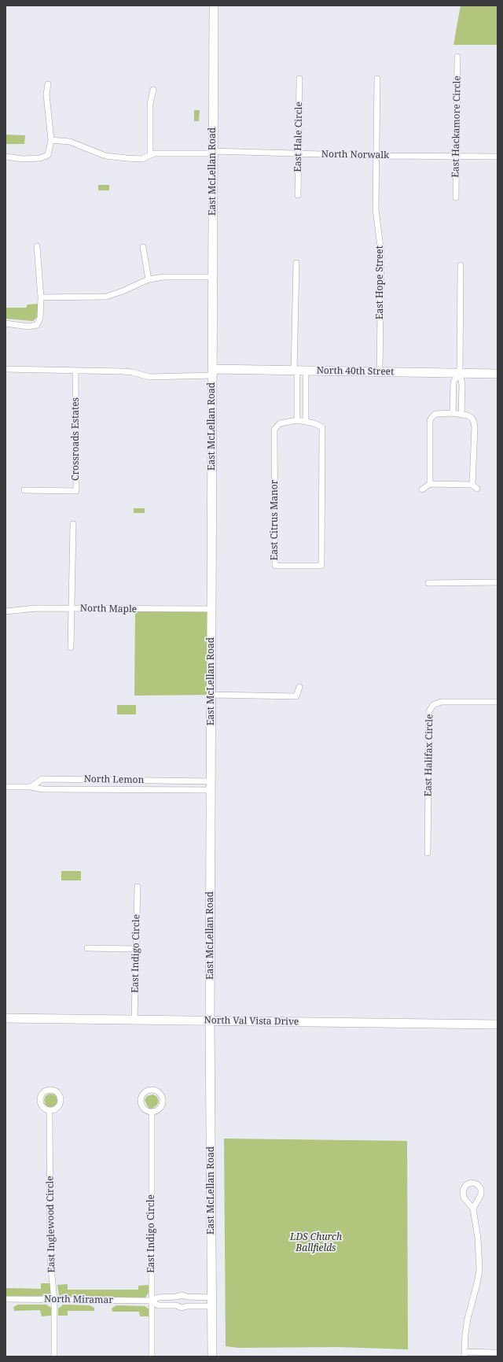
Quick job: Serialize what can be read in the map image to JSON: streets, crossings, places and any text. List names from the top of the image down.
{
  "streets": {
    "street": [
      "East Hackamore Circle",
      "East Hale Circle",
      "North Norwalk",
      "East McLellan Road",
      "East Hope Street",
      "North 40th Street",
      "Crossroads Estates",
      "East Citrus Manor",
      "North Maple",
      "East Halifax Circle",
      "North Lemon",
      "East Indigo Circle",
      "North Val Vista Drive",
      "East Inglewood Circle",
      "North Miramar"
    ]
  },
  "crossings": [
    ["East Hackamore Circle", "North Norwalk"],
    ["East Hale Circle", "North Norwalk"],
    ["North Norwalk", "East McLellan Road"],
    ["North Norwalk", "East Hope Street"],
    ["East McLellan Road", "North 40th Street"],
    ["East McLellan Road", "North Maple"],
    ["East McLellan Road", "North Lemon"],
    ["East McLellan Road", "North Val Vista Drive"],
    ["East McLellan Road", "North Miramar"],
    ["East Hope Street", "North 40th Street"],
    ["East Indigo Circle", "North Val Vista Drive"],
    ["East Indigo Circle", "North Miramar"],
    ["East Inglewood Circle", "North Miramar"]
  ],
  "parks": ["LDS Church Ballfields"]
}
